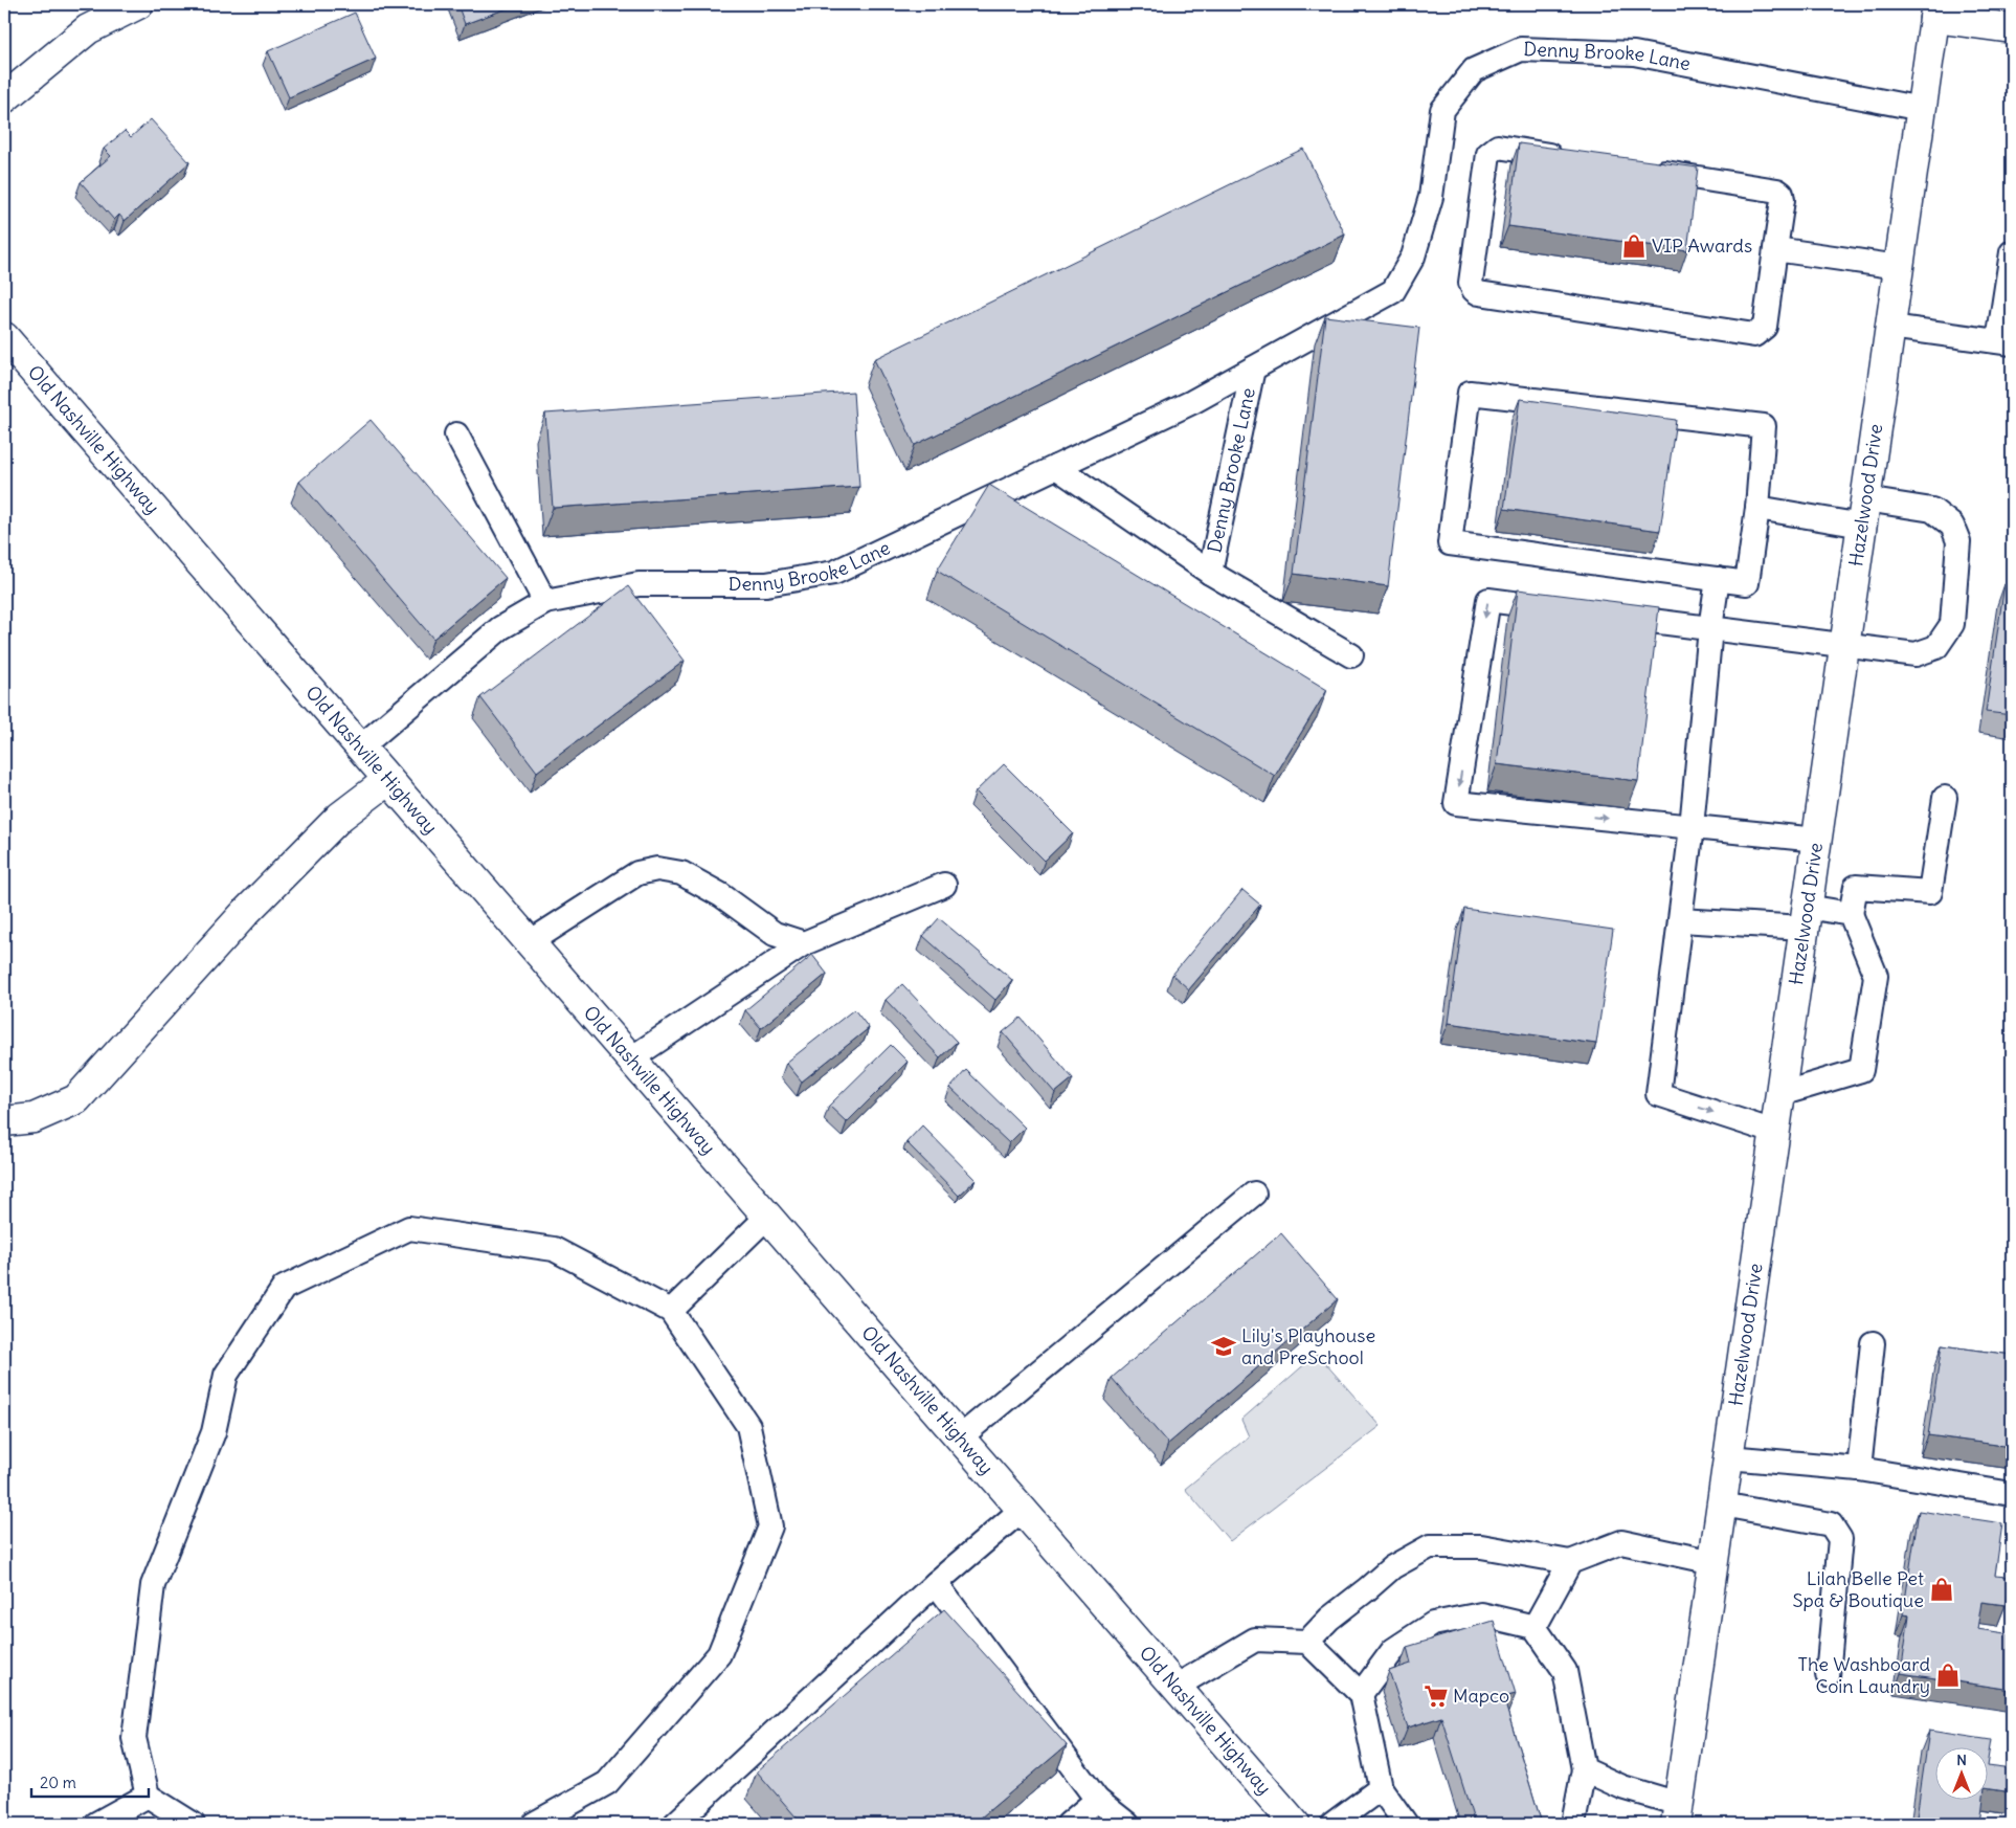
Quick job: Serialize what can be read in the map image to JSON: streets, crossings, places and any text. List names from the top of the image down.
{
  "streets": {
    "street": ["Old Nashville Highway", "Hazelwood Drive"],
    "lane": ["Denny Brooke Lane"]
  },
  "crossings": [
    ["Denny Brooke Lane", "Old Nashville Highway"],
    ["Denny Brooke Lane", "Hazelwood Drive"]
  ],
  "places": {
    "shop": ["VIP Awards", "Lilah Belle Pet Spa & Boutique", "The Washboard Coin Laundry"],
    "school or university": ["Lily's Playhouse and PreSchool"],
    "supermarket": ["Mapco"]
  },
  "scale_bar": "20 m",
  "north": "top"
}
